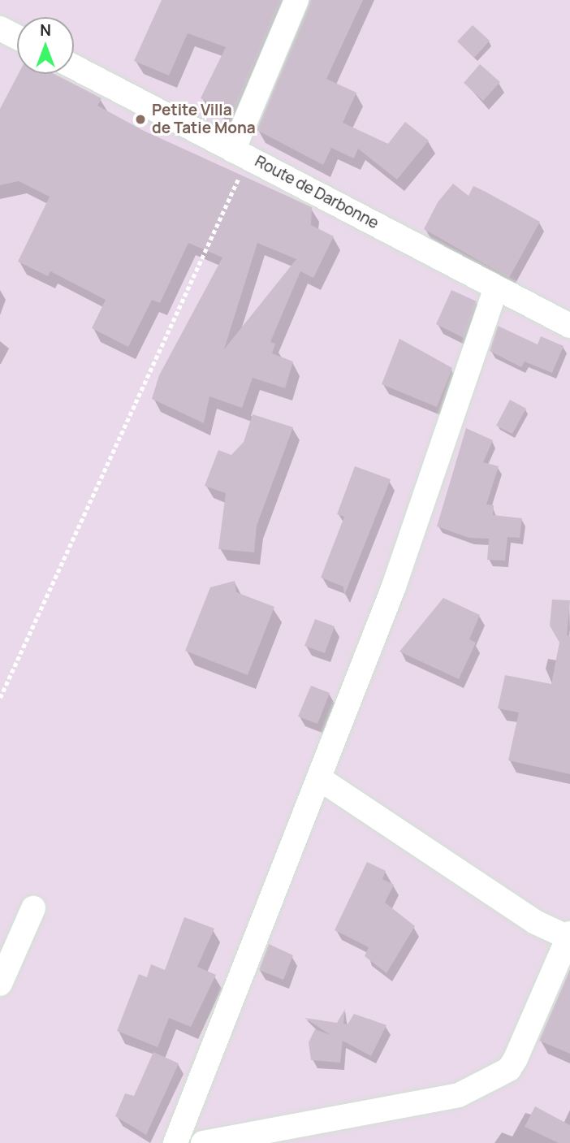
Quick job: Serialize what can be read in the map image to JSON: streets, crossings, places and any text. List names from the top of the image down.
{
  "streets": {
    "street": ["Route de Darbonne"]
  },
  "places": ["Petite Villa de Tatie Mona"],
  "north": "top"
}
